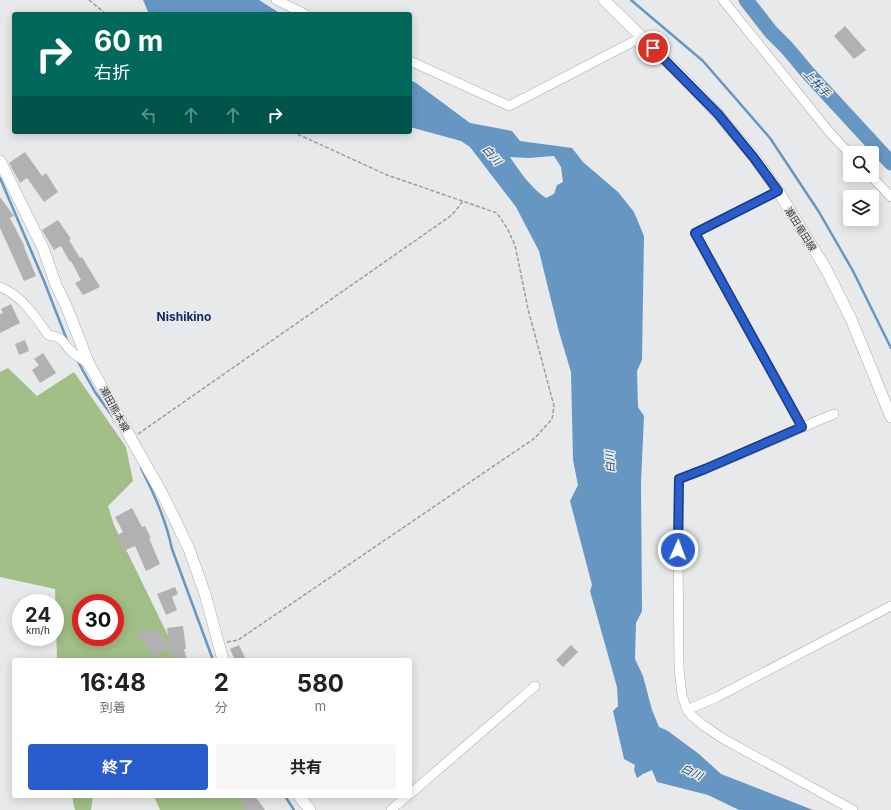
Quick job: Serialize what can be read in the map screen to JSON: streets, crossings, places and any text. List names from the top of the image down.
{
  "streets": {
    "main road": ["瀬田竜田線", "瀬田熊本線"]
  },
  "districts": ["Nishikino"],
  "water": ["上井手", "白川"],
  "page": {
    "turn": ["60 m", "右折"],
    "speed": "24 km/h",
    "limit": "30",
    "eta": [
      "16:48",
      "到着",
      "2",
      "分",
      "580",
      "m"
    ],
    "buttons": ["終了", "共有"]
  }
}
